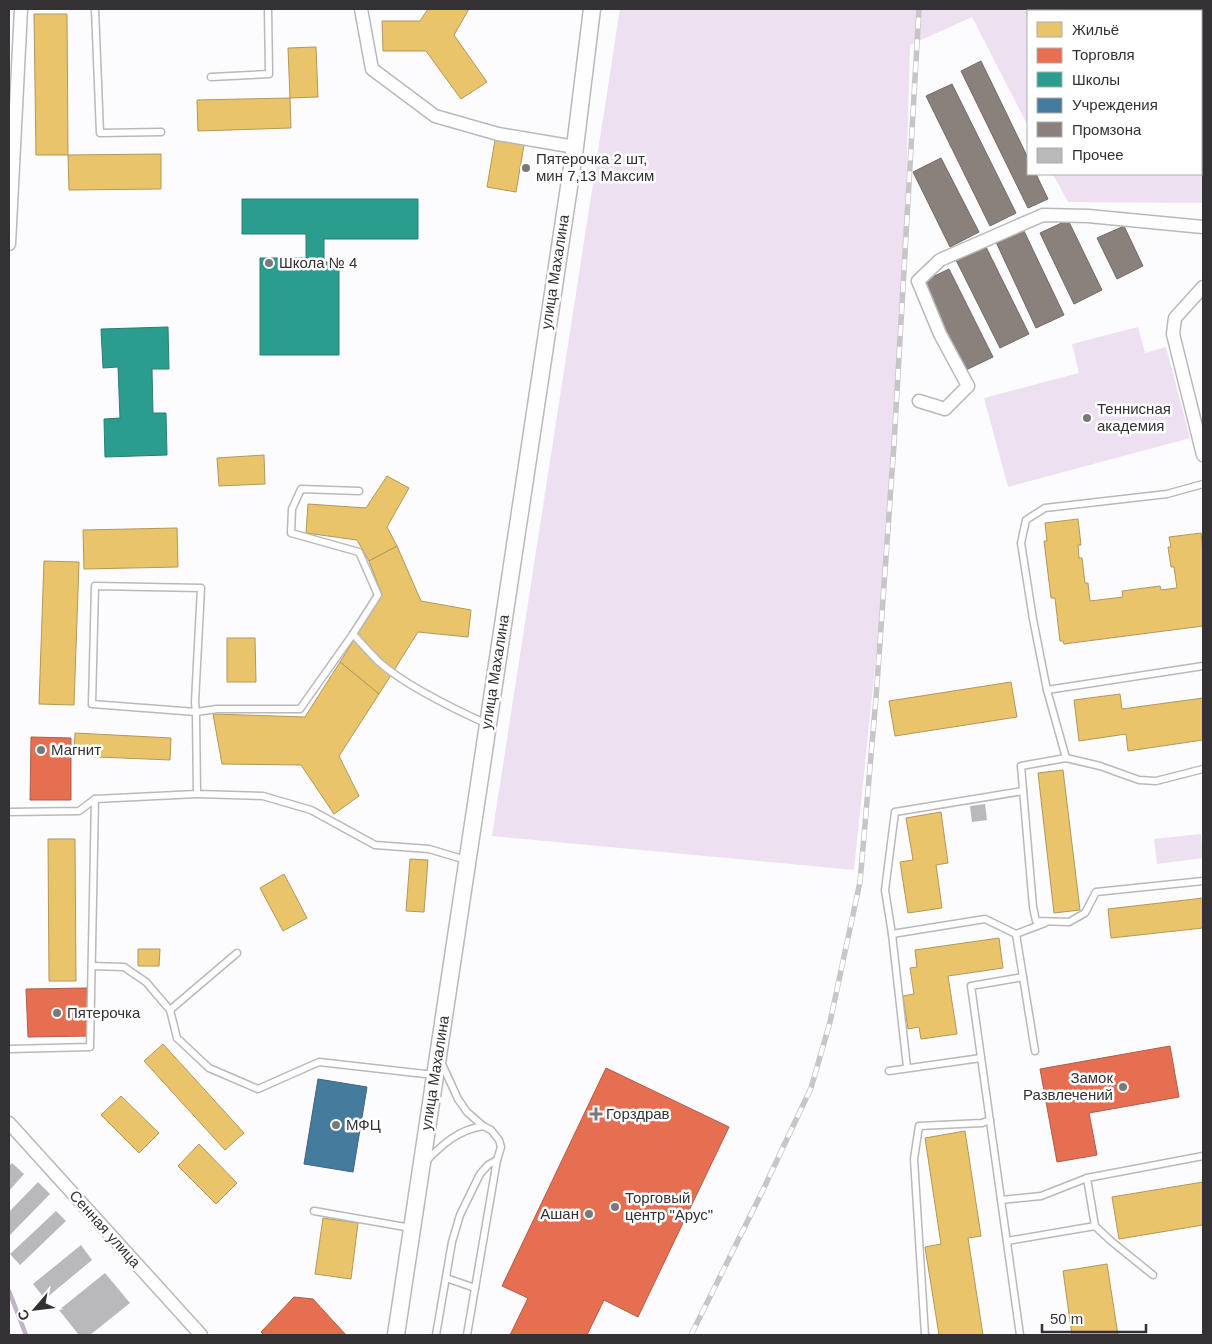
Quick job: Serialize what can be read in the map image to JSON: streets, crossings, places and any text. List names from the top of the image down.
{
  "streets": {
    "street": ["улица Махалина", "Сенная улица"]
  },
  "places": {
    "other": [
      "Пятерочка 2 шт, мин 7,13 Максим",
      "Школа № 4",
      "Теннисная академия",
      "Магнит",
      "Пятерочка",
      "Замок Развлечений",
      "МФЦ",
      "Торговый центр \"Арус\"",
      "Ашан"
    ],
    "health": ["Горздрав"]
  },
  "legend": [
    "Жильё",
    "Торговля",
    "Школы",
    "Учреждения",
    "Промзона",
    "Прочее"
  ],
  "scale_bar": "50 m",
  "north": "bottom left"
}
